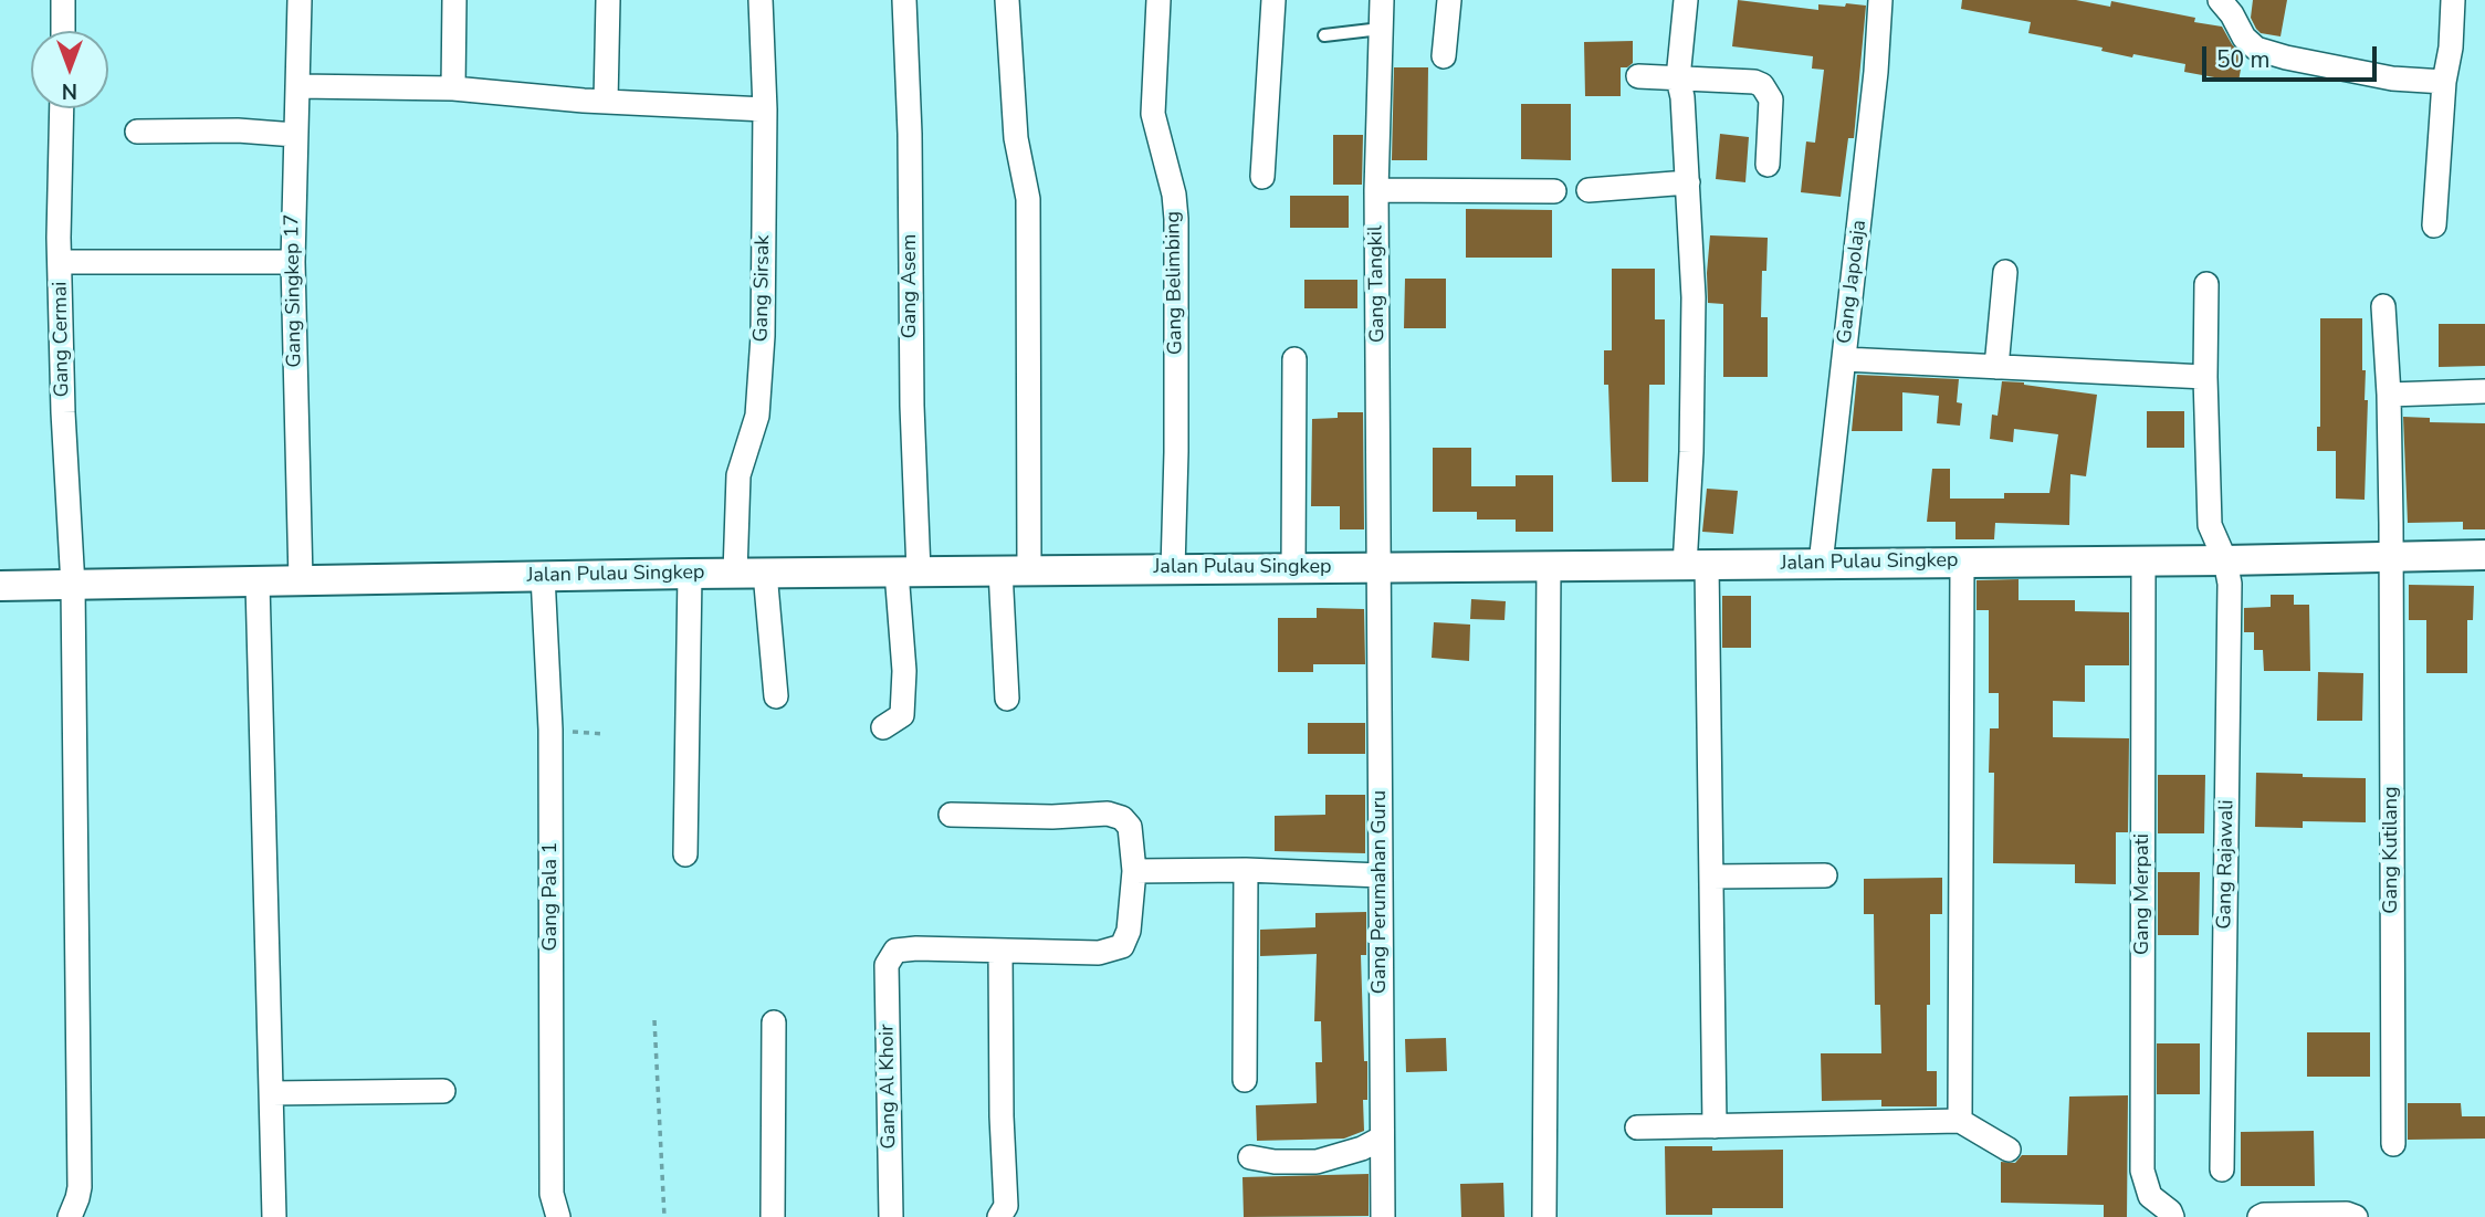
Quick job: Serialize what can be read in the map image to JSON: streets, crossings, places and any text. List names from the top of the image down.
{
  "streets": {
    "street": [
      "Gang Japolaja",
      "Gang Belimbing",
      "Gang Tangkil",
      "Gang Asem",
      "Gang Sirsak",
      "Gang Singkep 17",
      "Gang Cermai",
      "Jalan Pulau Singkep",
      "Gang Kutilang",
      "Gang Rajawali",
      "Gang Perumahan Guru",
      "Gang Merpati",
      "Gang Pala 1",
      "Gang Al Khoir"
    ]
  },
  "crossings": [
    ["Gang Japolaja", "Jalan Pulau Singkep"],
    ["Gang Belimbing", "Jalan Pulau Singkep"],
    ["Gang Tangkil", "Jalan Pulau Singkep"],
    ["Gang Tangkil", "Gang Perumahan Guru"],
    ["Gang Asem", "Jalan Pulau Singkep"],
    ["Gang Sirsak", "Jalan Pulau Singkep"],
    ["Gang Singkep 17", "Jalan Pulau Singkep"],
    ["Gang Cermai", "Jalan Pulau Singkep"],
    ["Jalan Pulau Singkep", "Gang Kutilang"],
    ["Jalan Pulau Singkep", "Gang Rajawali"],
    ["Jalan Pulau Singkep", "Gang Perumahan Guru"],
    ["Jalan Pulau Singkep", "Gang Merpati"],
    ["Jalan Pulau Singkep", "Gang Pala 1"]
  ],
  "scale_bar": "50 m",
  "north": "bottom"
}
